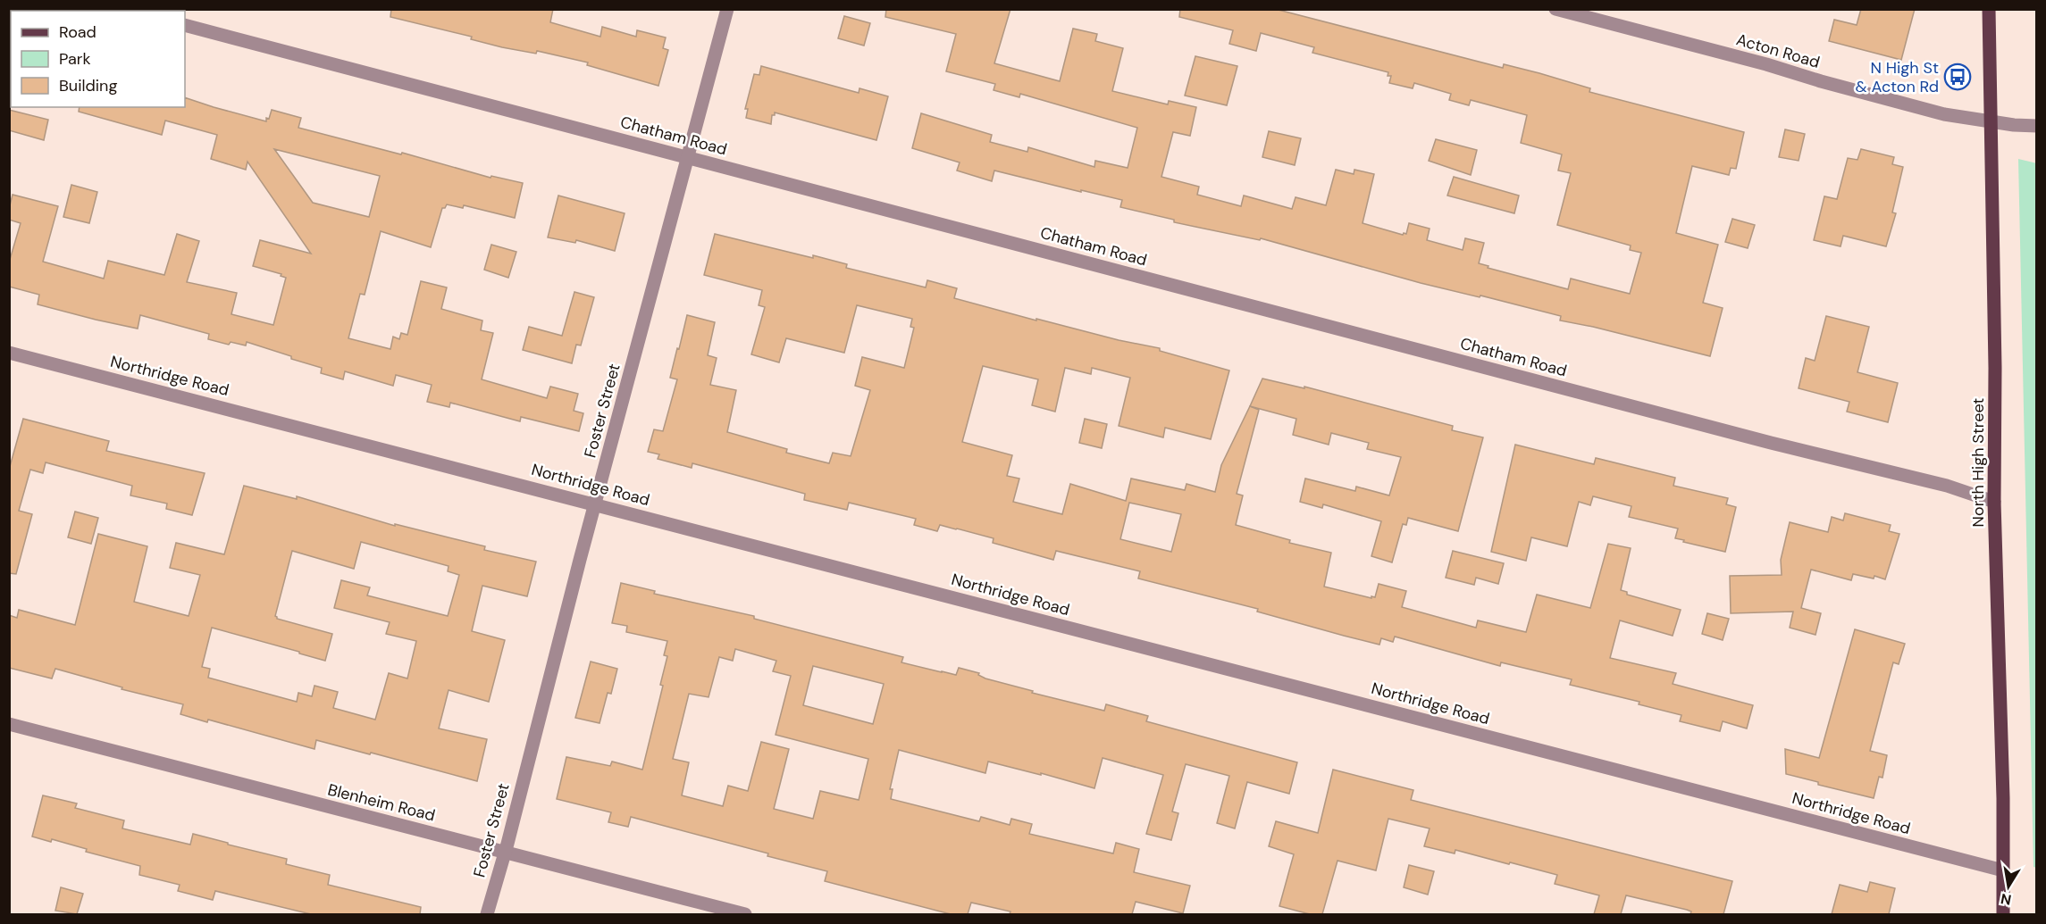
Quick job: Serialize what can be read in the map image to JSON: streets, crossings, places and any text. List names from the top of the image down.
{
  "streets": {
    "main road": ["North High Street"],
    "street": [
      "Acton Road",
      "Chatham Road",
      "Northridge Road",
      "Foster Street",
      "Blenheim Road"
    ]
  },
  "crossings": [
    ["Acton Road", "North High Street"],
    ["Chatham Road", "Foster Street"],
    ["Chatham Road", "North High Street"],
    ["Northridge Road", "Foster Street"],
    ["Northridge Road", "North High Street"],
    ["Foster Street", "Blenheim Road"]
  ],
  "places": {
    "bus stop": ["N High St & Acton Rd"]
  },
  "legend": ["Road", "Park", "Building"],
  "north": "bottom"
}
